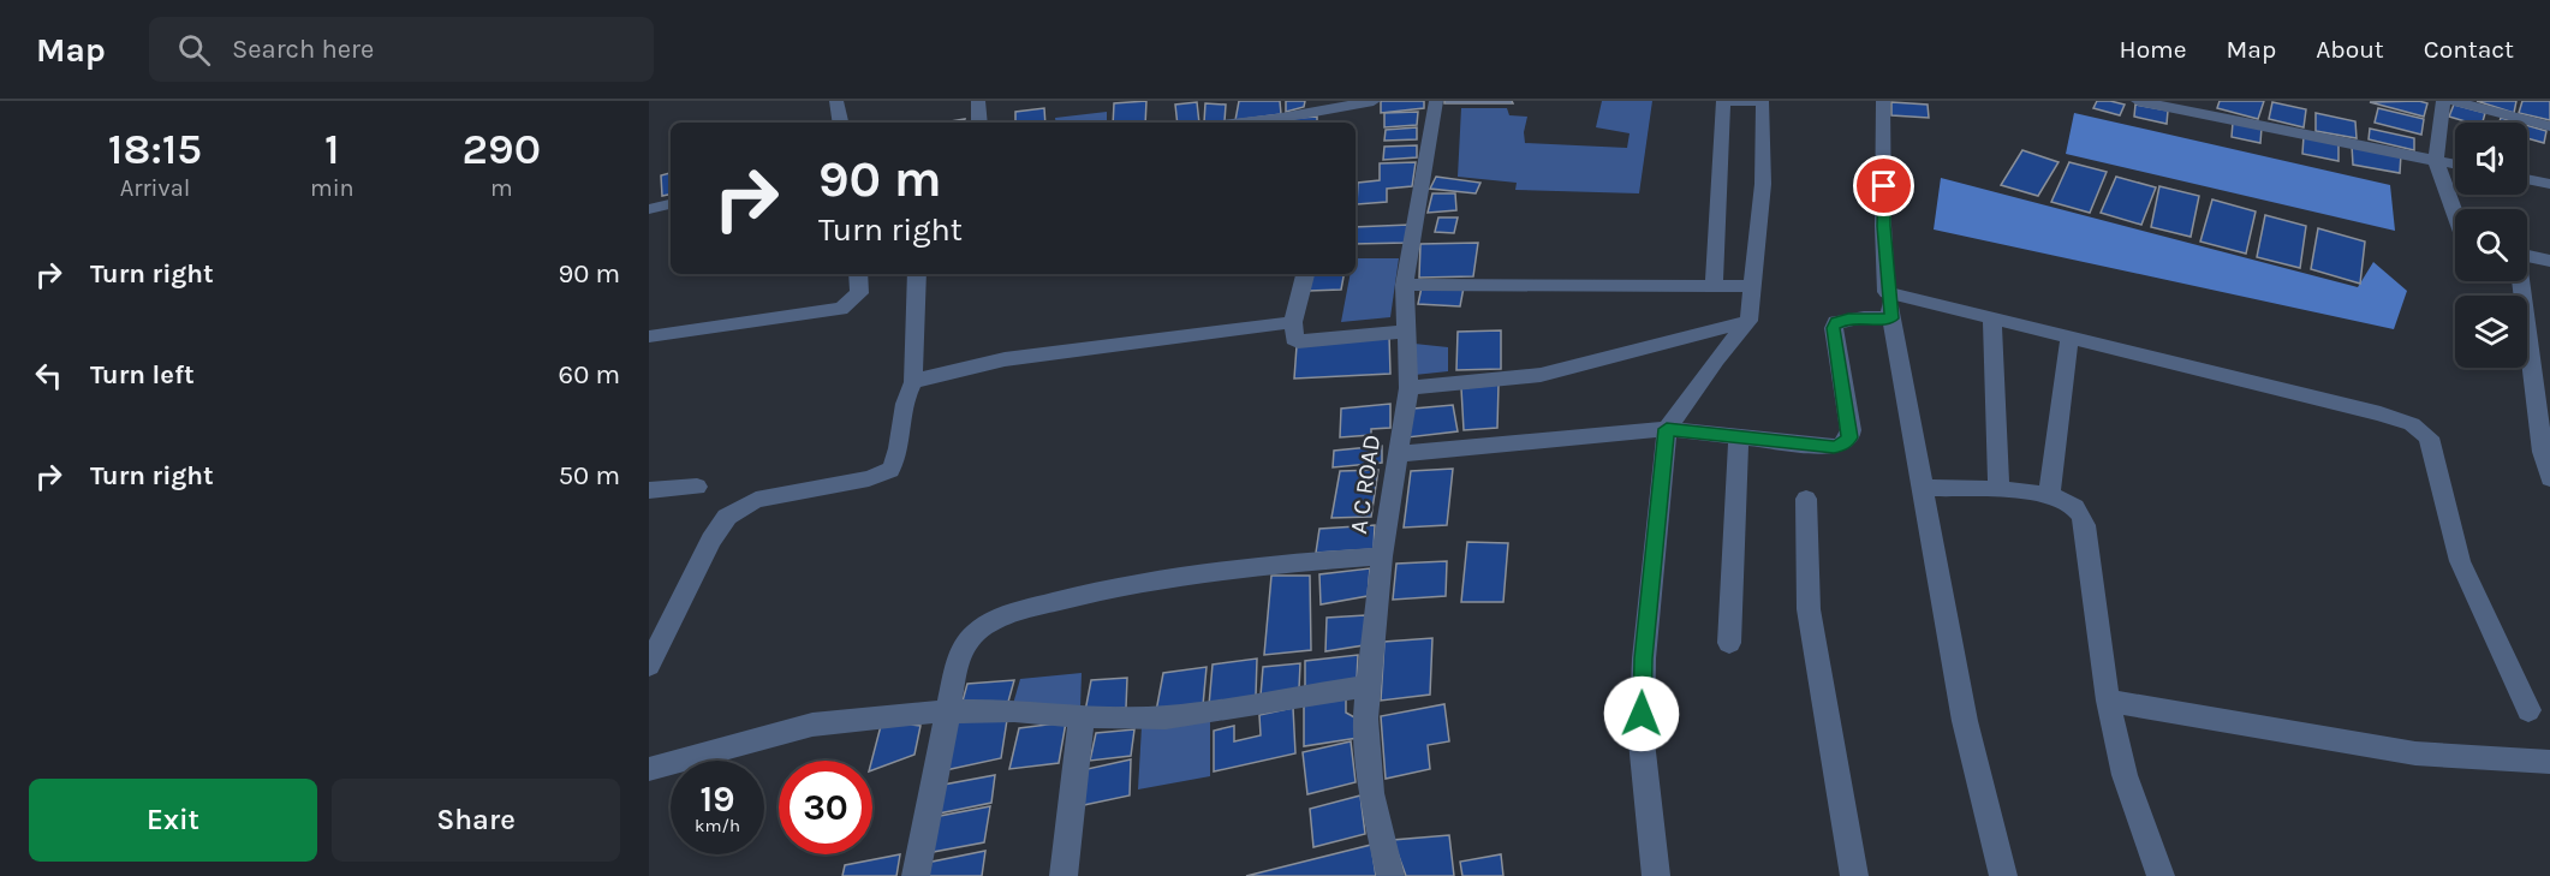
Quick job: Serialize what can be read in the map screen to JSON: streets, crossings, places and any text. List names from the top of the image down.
{
  "streets": {
    "street": ["A C ROAD"]
  },
  "page": {
    "header": "Map",
    "search": "Search here",
    "nav": [
      "Home",
      "Map",
      "About",
      "Contact"
    ],
    "eta": [
      "18:15",
      "Arrival",
      "1",
      "min",
      "290",
      "m"
    ],
    "turn": ["90 m", "Turn right"],
    "list": [
      {
        "name": "Turn right",
        "value": "90 m"
      },
      {
        "name": "Turn left",
        "value": "60 m"
      },
      {
        "name": "Turn right",
        "value": "50 m"
      }
    ],
    "speed": "19 km/h",
    "limit": "30",
    "buttons": ["Exit", "Share"]
  }
}
